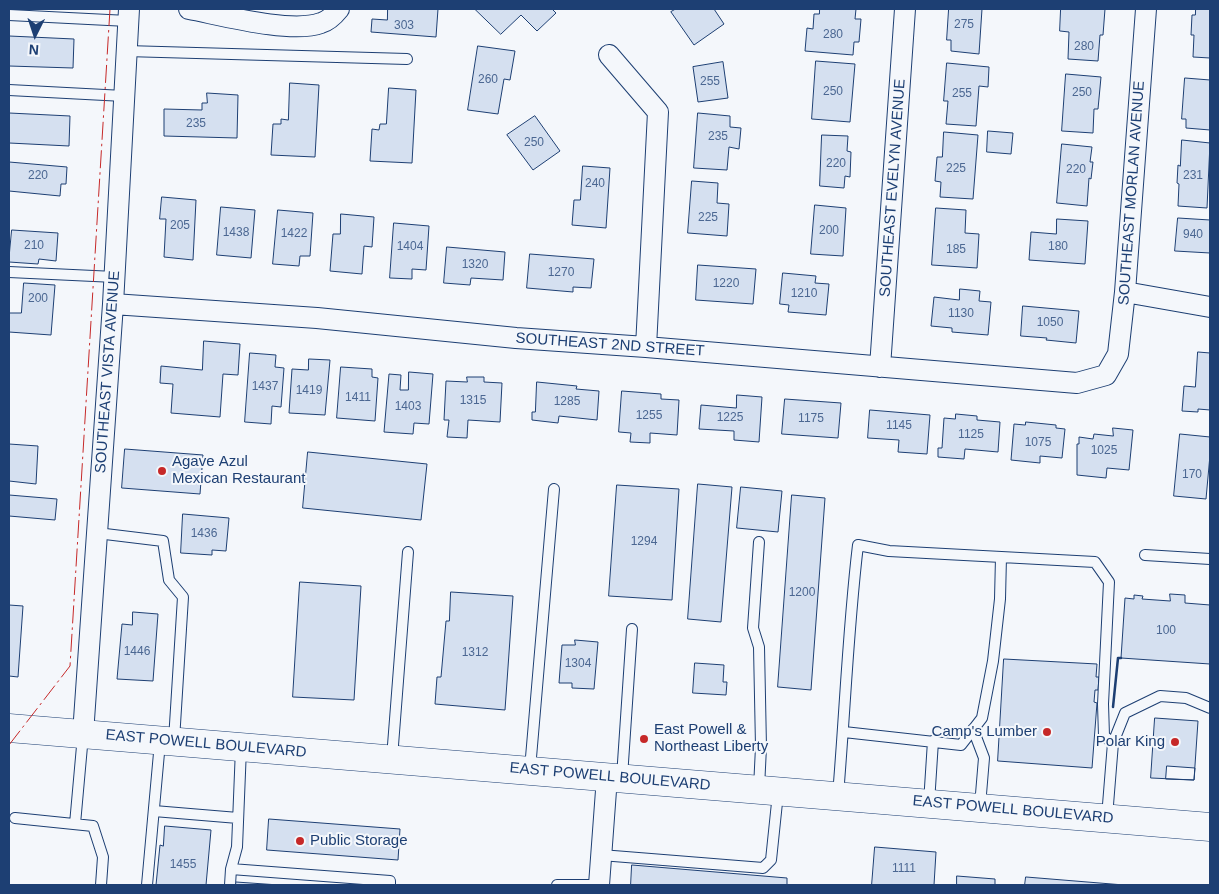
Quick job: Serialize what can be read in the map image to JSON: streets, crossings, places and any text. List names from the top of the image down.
{
  "streets": {
    "main road": ["EAST POWELL BOULEVARD"],
    "street": [
      "SOUTHEAST EVELYN AVENUE",
      "SOUTHEAST MORLAN AVENUE",
      "SOUTHEAST 2ND STREET",
      "SOUTHEAST VISTA AVENUE"
    ]
  },
  "crossings": [
    ["SOUTHEAST EVELYN AVENUE", "SOUTHEAST 2ND STREET"],
    ["SOUTHEAST MORLAN AVENUE", "SOUTHEAST 2ND STREET"],
    ["SOUTHEAST 2ND STREET", "SOUTHEAST VISTA AVENUE"],
    ["SOUTHEAST VISTA AVENUE", "EAST POWELL BOULEVARD"]
  ],
  "places": [
    "Agave Azul Mexican Restaurant",
    "Camp's Lumber",
    "East Powell & Northeast Liberty",
    "Polar King",
    "Public Storage"
  ],
  "house_numbers": [
    "275",
    "303",
    "280",
    "280",
    "260",
    "255",
    "250",
    "250",
    "255",
    "235",
    "235",
    "250",
    "220",
    "225",
    "220",
    "220",
    "231",
    "240",
    "225",
    "205",
    "200",
    "1438",
    "1422",
    "940",
    "210",
    "1404",
    "180",
    "185",
    "1320",
    "1270",
    "1220",
    "1210",
    "200",
    "1130",
    "1050",
    "1437",
    "1419",
    "1411",
    "1315",
    "1285",
    "1403",
    "1255",
    "1225",
    "1175",
    "1145",
    "1125",
    "1075",
    "1025",
    "170",
    "1436",
    "1294",
    "1200",
    "100",
    "1446",
    "1312",
    "1304",
    "1455",
    "1111"
  ],
  "north": "bottom"
}
